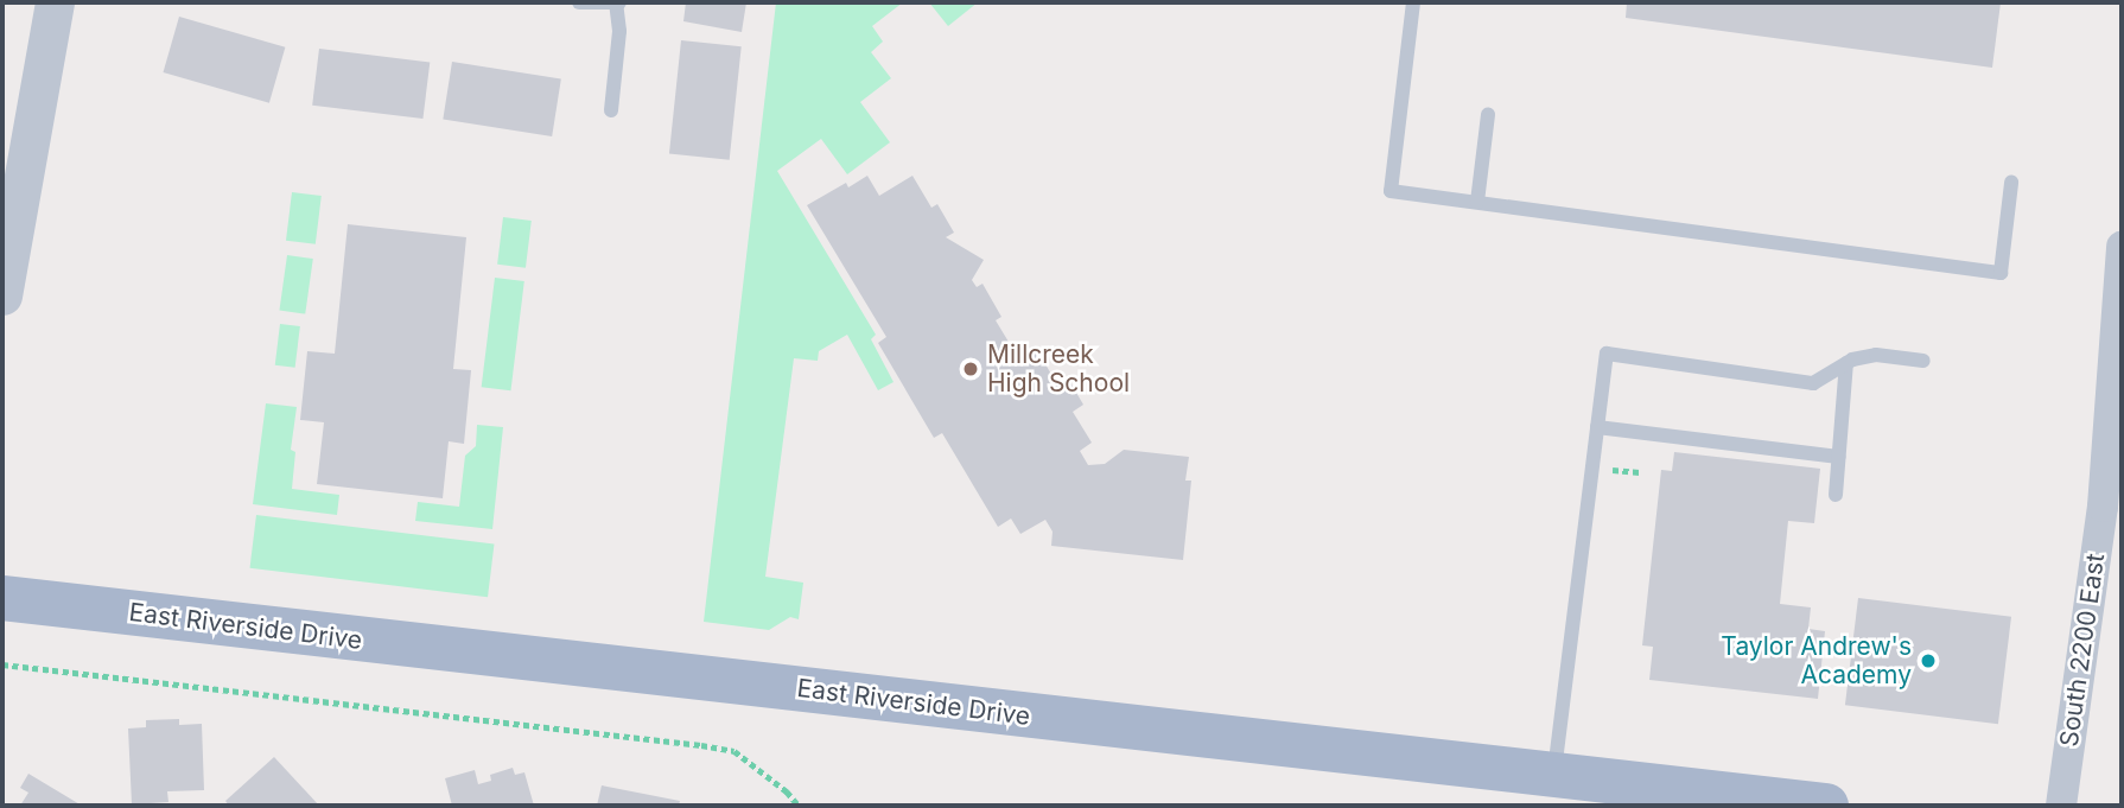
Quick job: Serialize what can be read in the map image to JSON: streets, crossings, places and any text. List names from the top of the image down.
{
  "streets": {
    "main road": ["East Riverside Drive"],
    "street": ["South 2200 East"]
  },
  "places": ["Millcreek High School", "Taylor Andrew's Academy"]
}
